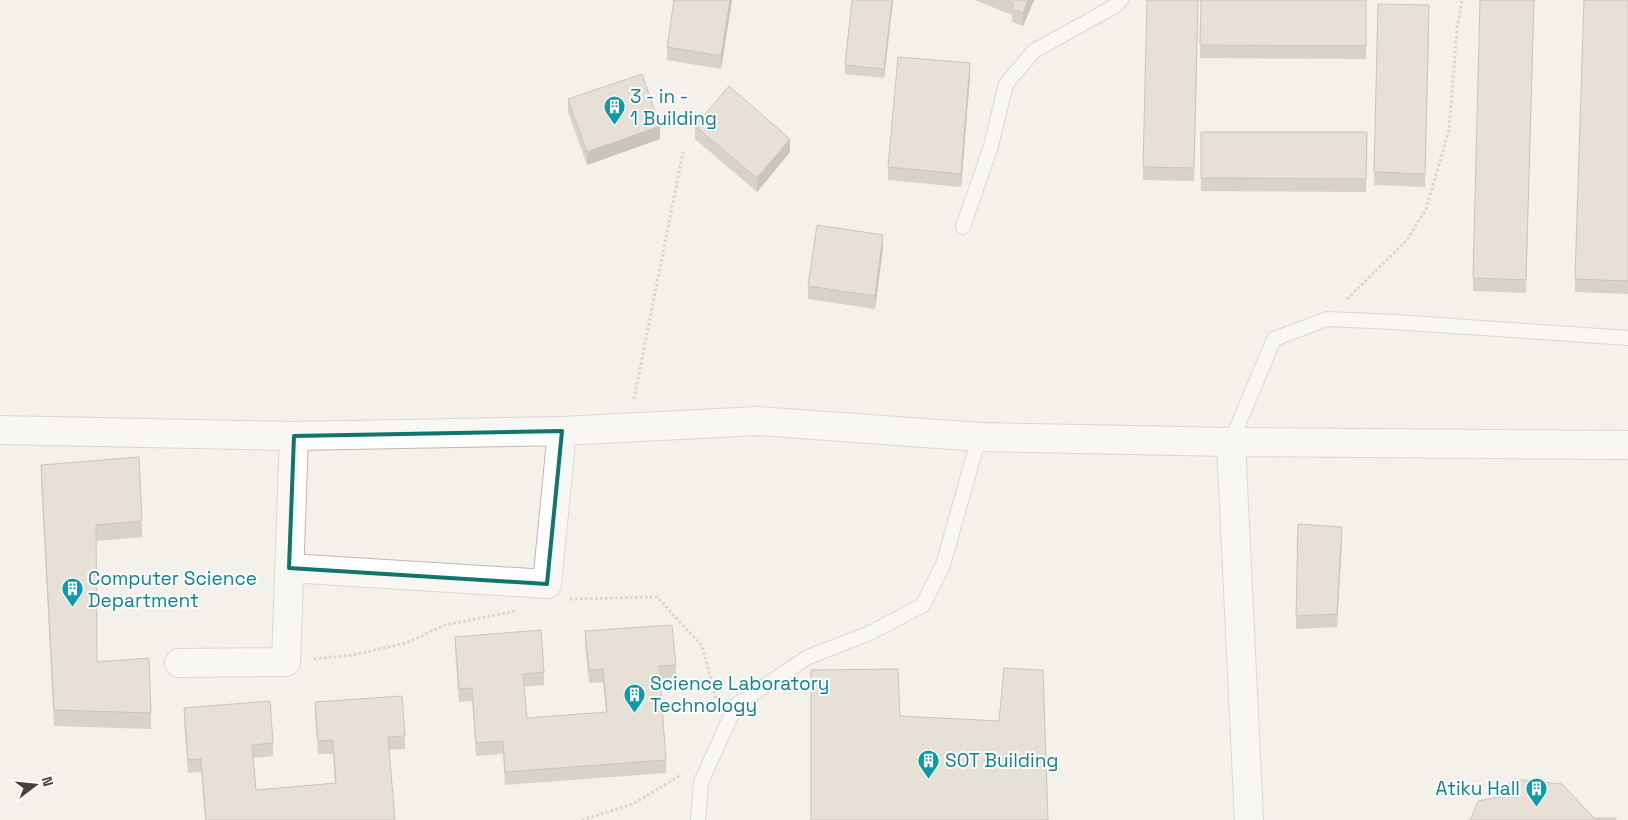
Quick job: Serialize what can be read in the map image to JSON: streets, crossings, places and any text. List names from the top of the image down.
{
  "places": {
    "building": [
      "3 - in - 1 Building",
      "Computer Science Department",
      "Science Laboratory Technology",
      "SOT Building",
      "Atiku Hall"
    ]
  },
  "north": "right"
}
